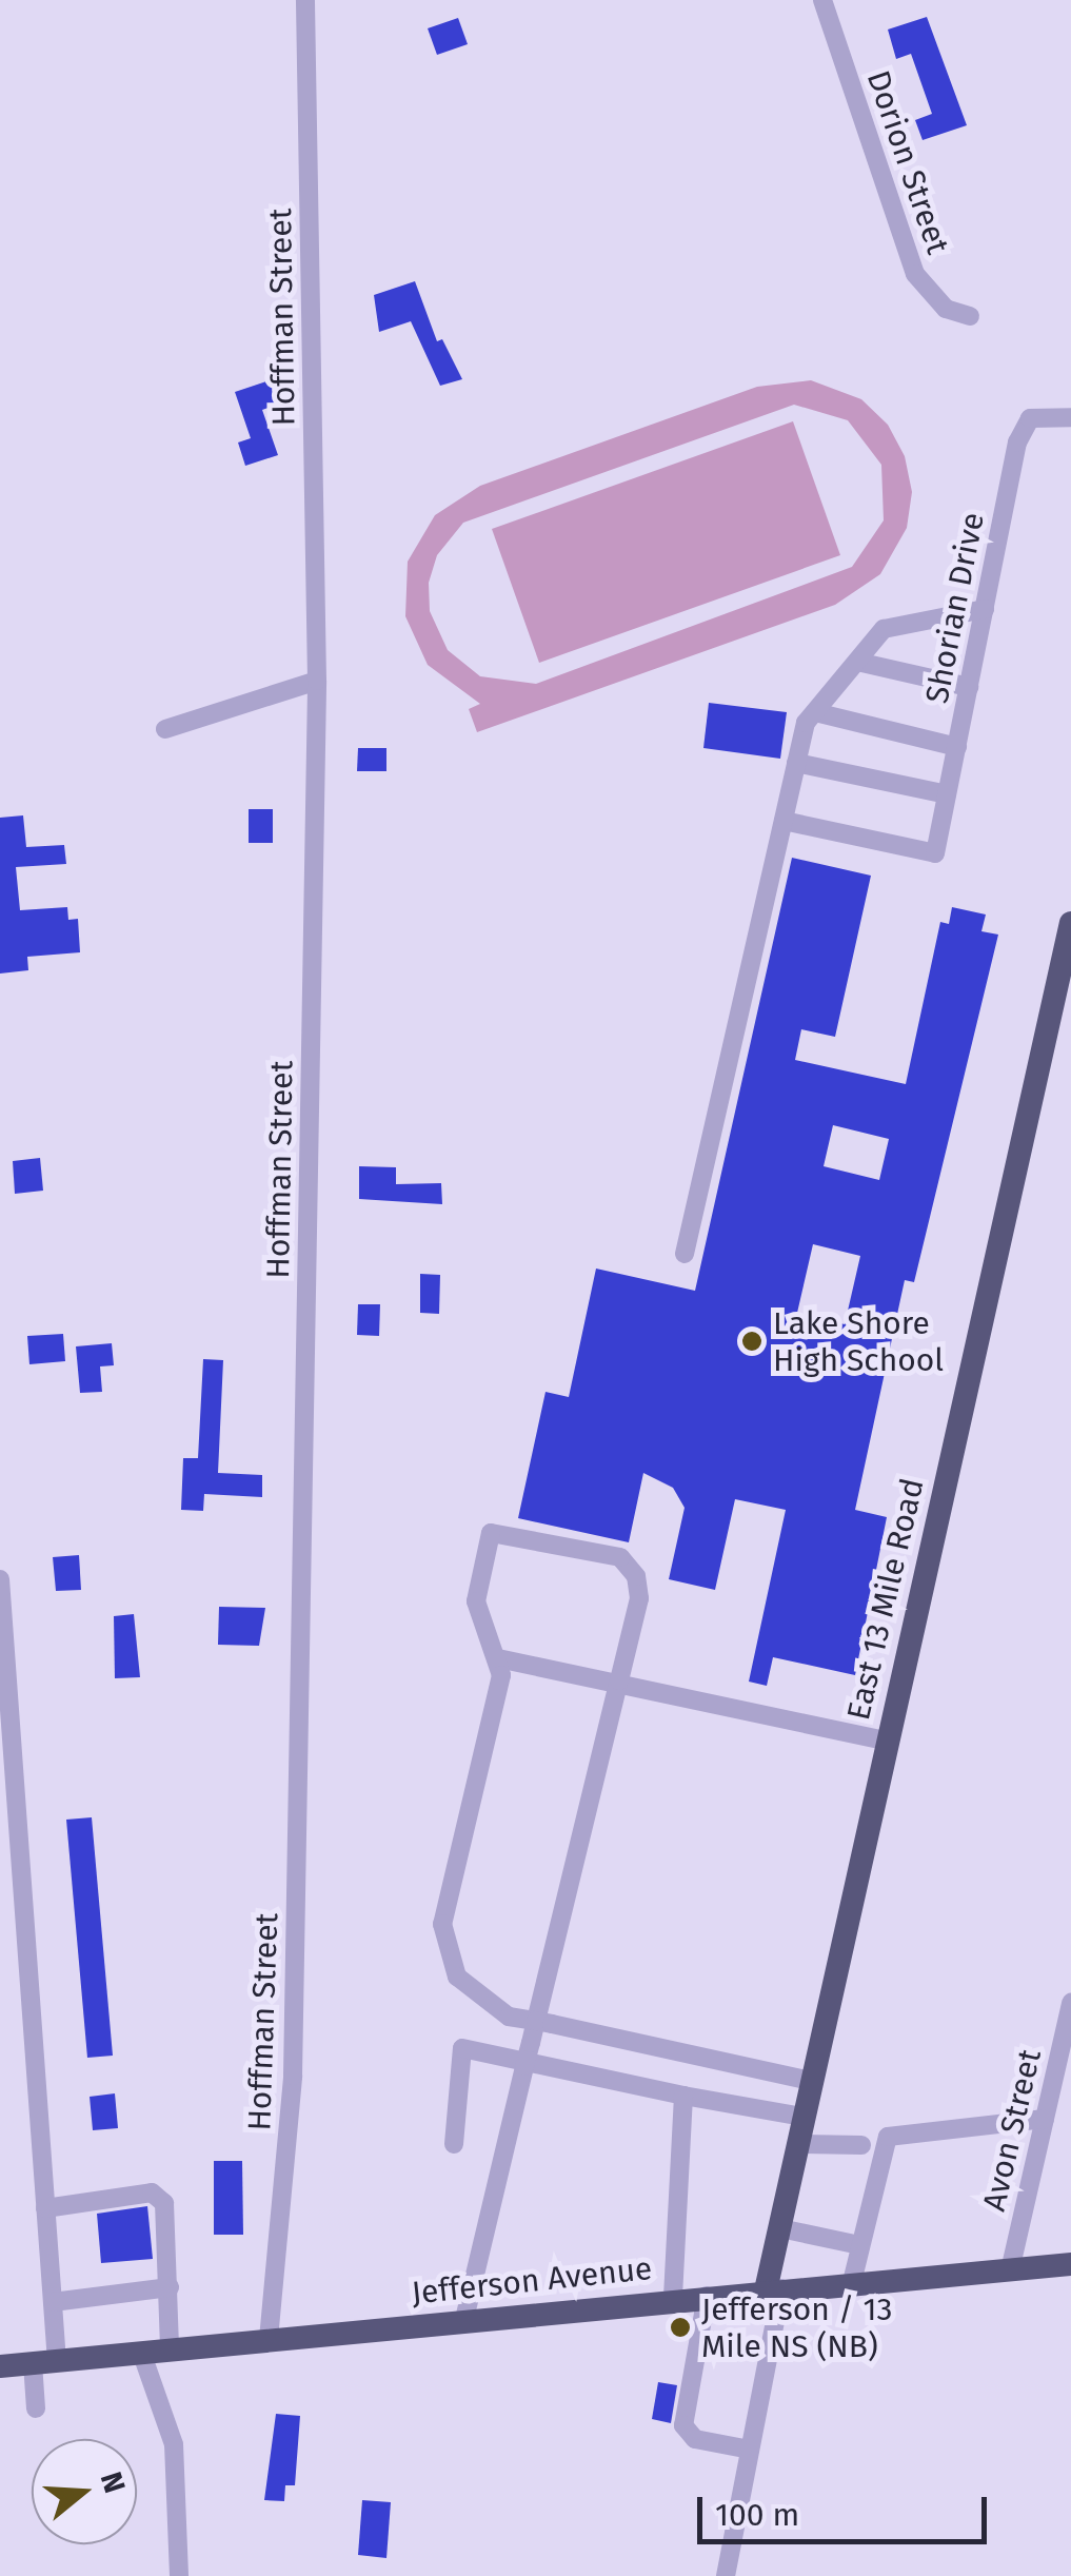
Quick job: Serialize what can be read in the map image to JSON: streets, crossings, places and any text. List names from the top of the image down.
{
  "streets": {
    "main road": ["East 13 Mile Road", "Jefferson Avenue"],
    "street": [
      "Dorion Street",
      "Hoffman Street",
      "Shorian Drive",
      "Avon Street"
    ]
  },
  "crossings": [
    ["Hoffman Street", "Jefferson Avenue"],
    ["East 13 Mile Road", "Jefferson Avenue"],
    ["Avon Street", "Jefferson Avenue"]
  ],
  "places": ["Lake Shore High School", "Jefferson / 13 Mile NS (NB)"],
  "scale_bar": "100 m",
  "north": "right"
}
